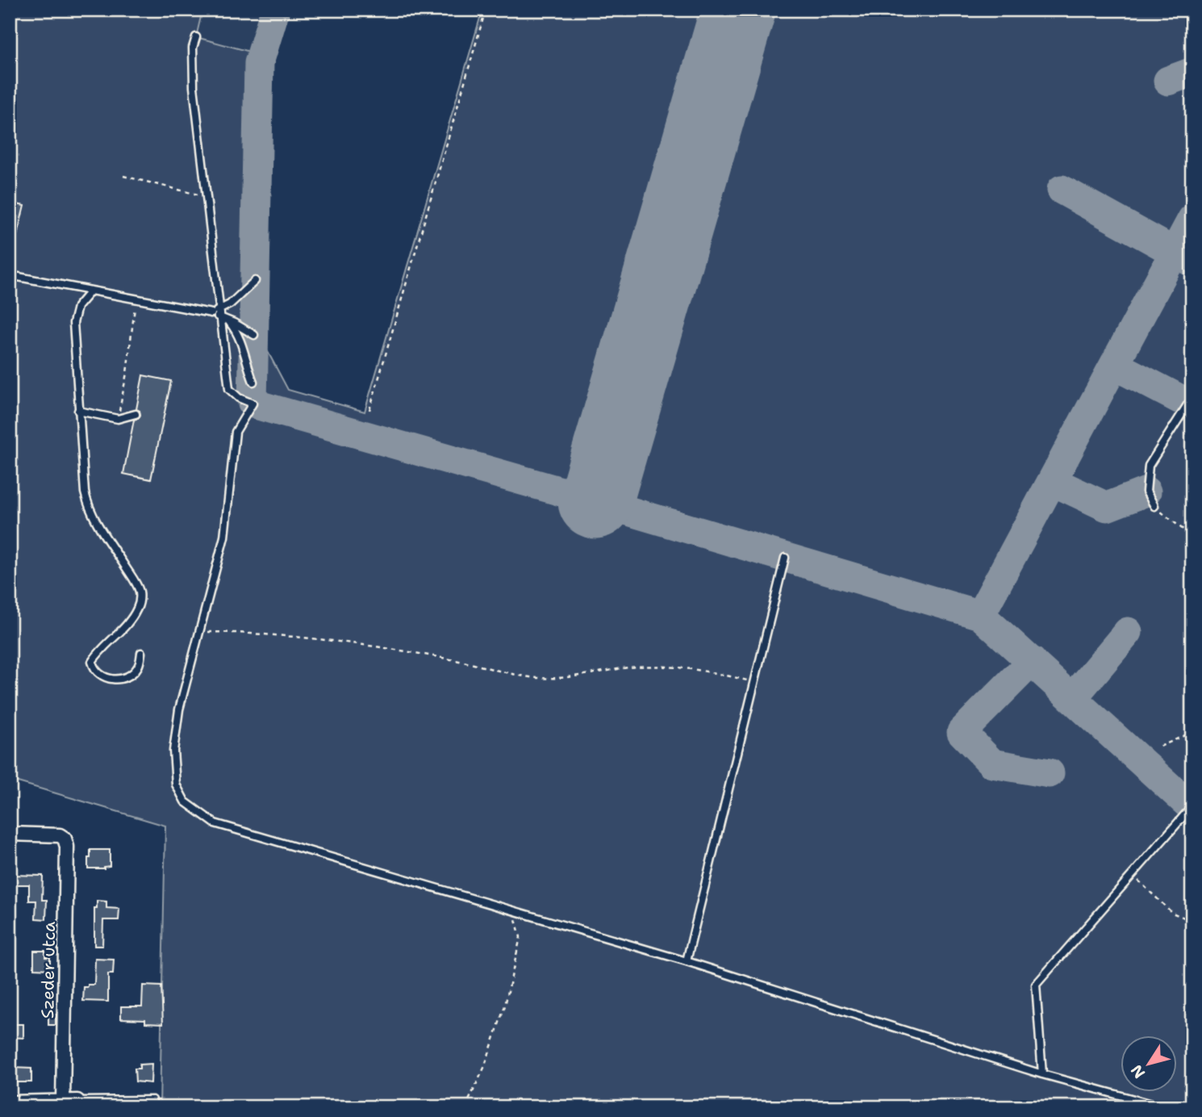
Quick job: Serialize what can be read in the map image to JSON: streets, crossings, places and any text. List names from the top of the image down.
{
  "streets": {
    "street": ["Szeder utca"]
  },
  "north": "bottom left"
}
